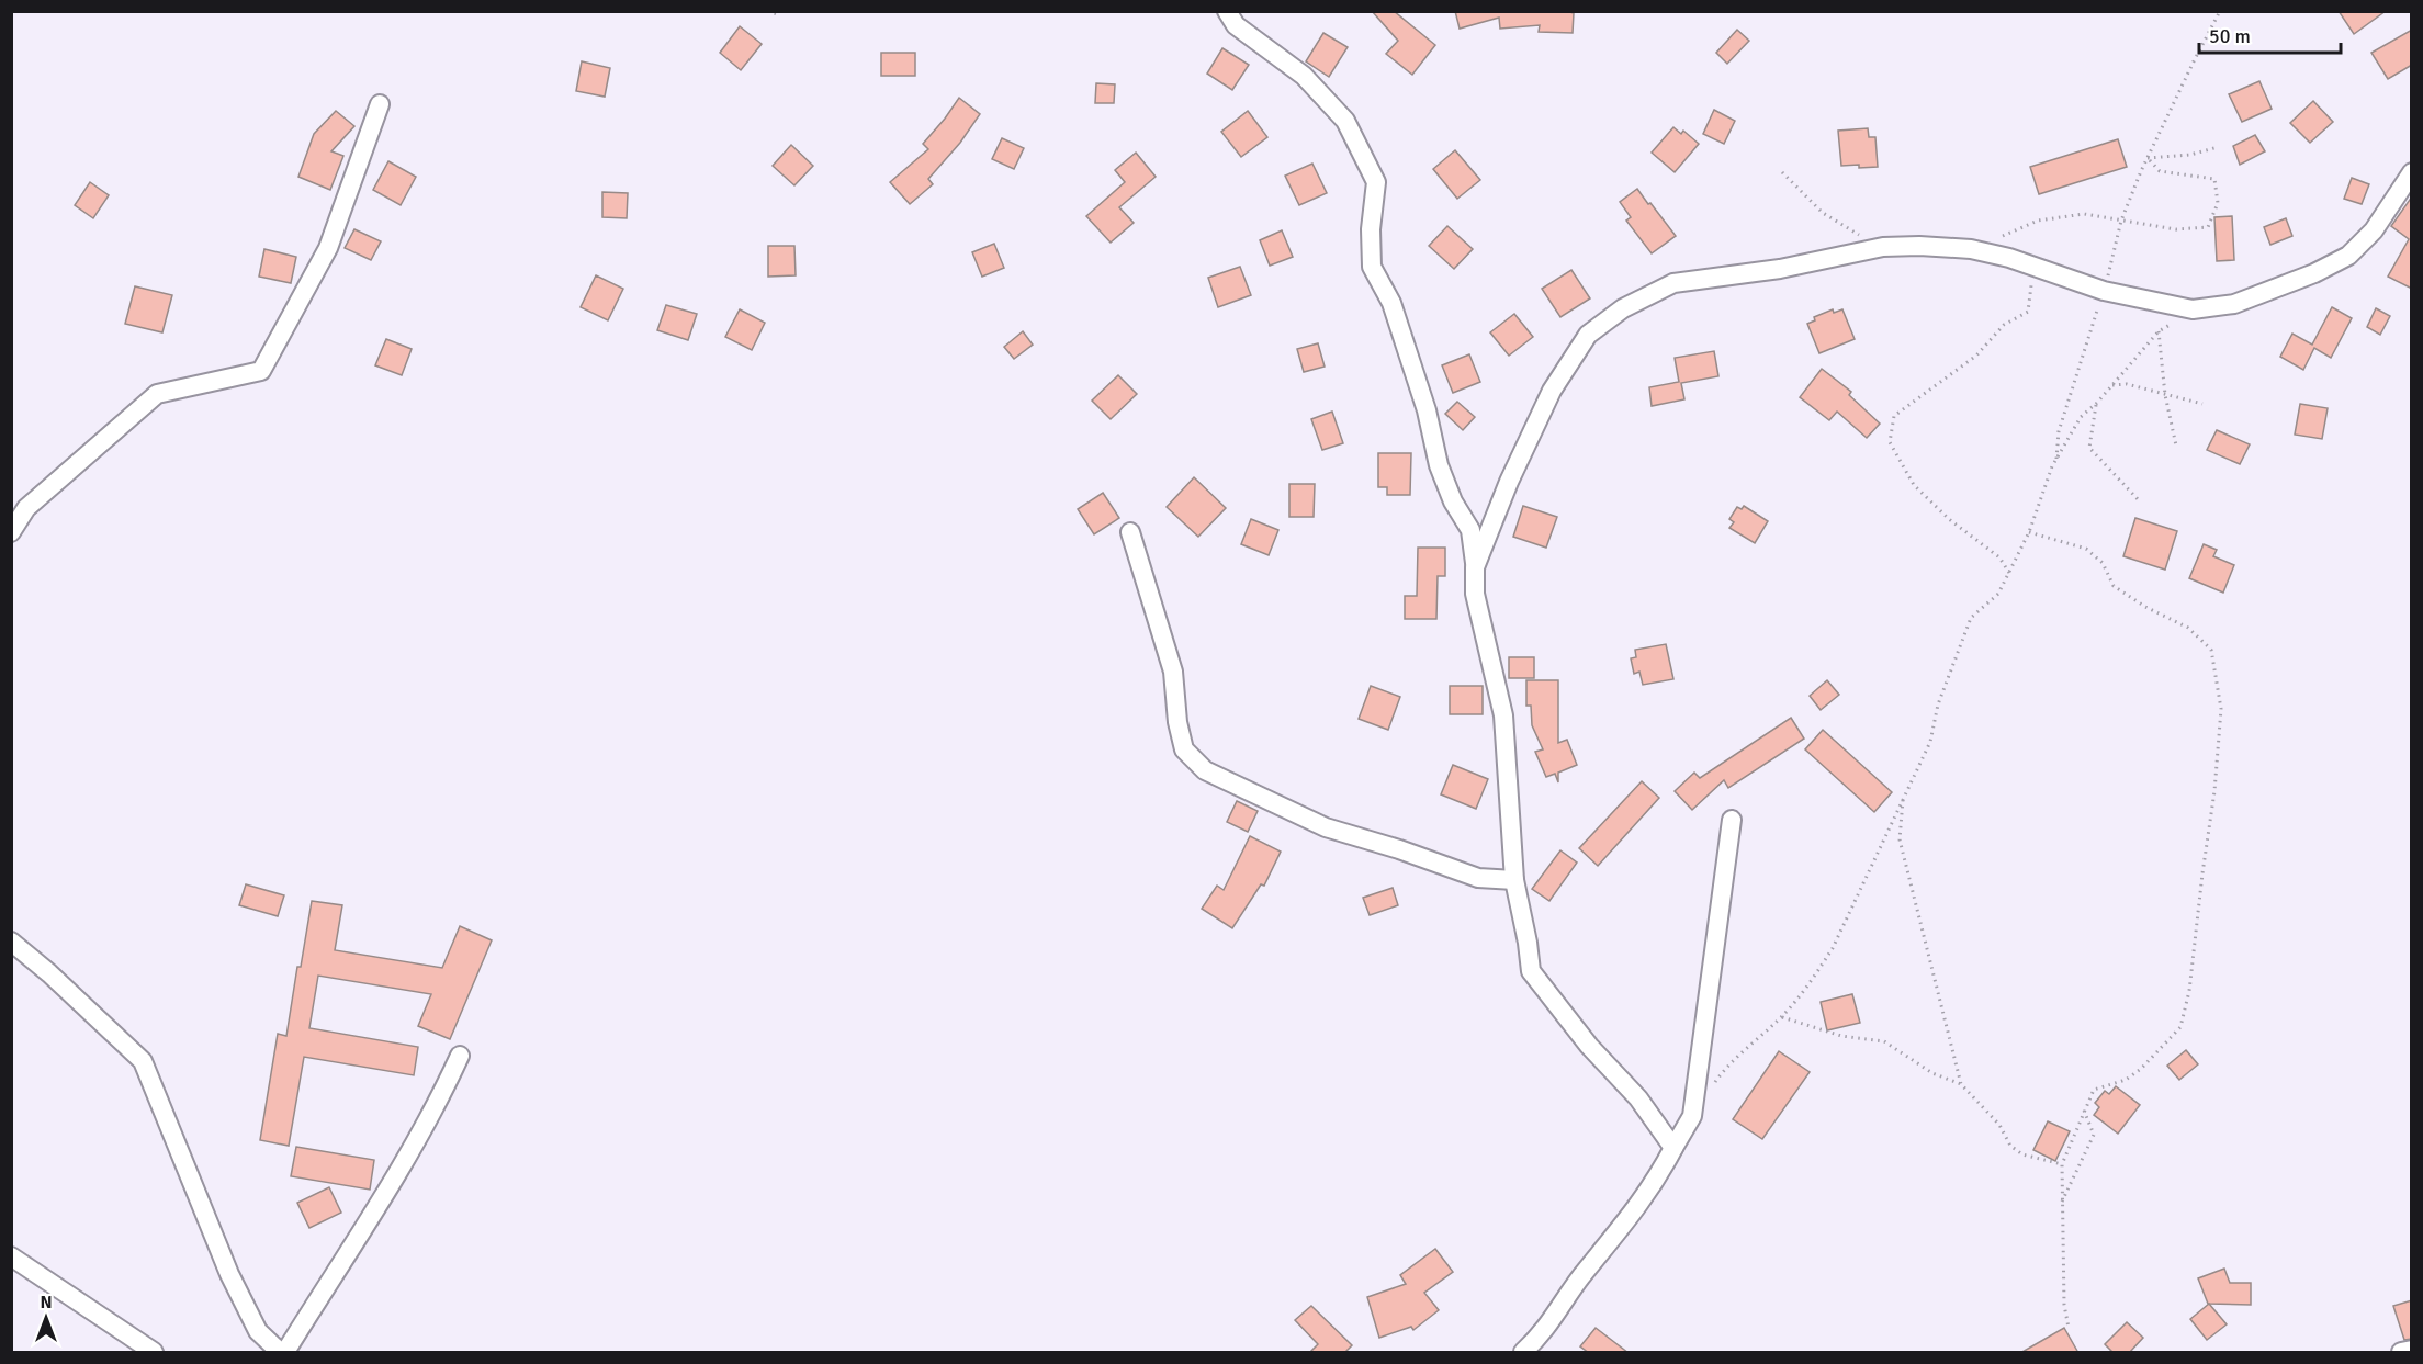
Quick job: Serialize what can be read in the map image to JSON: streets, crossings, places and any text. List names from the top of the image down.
{
  "scale_bar": "50 m",
  "north": "top"
}
